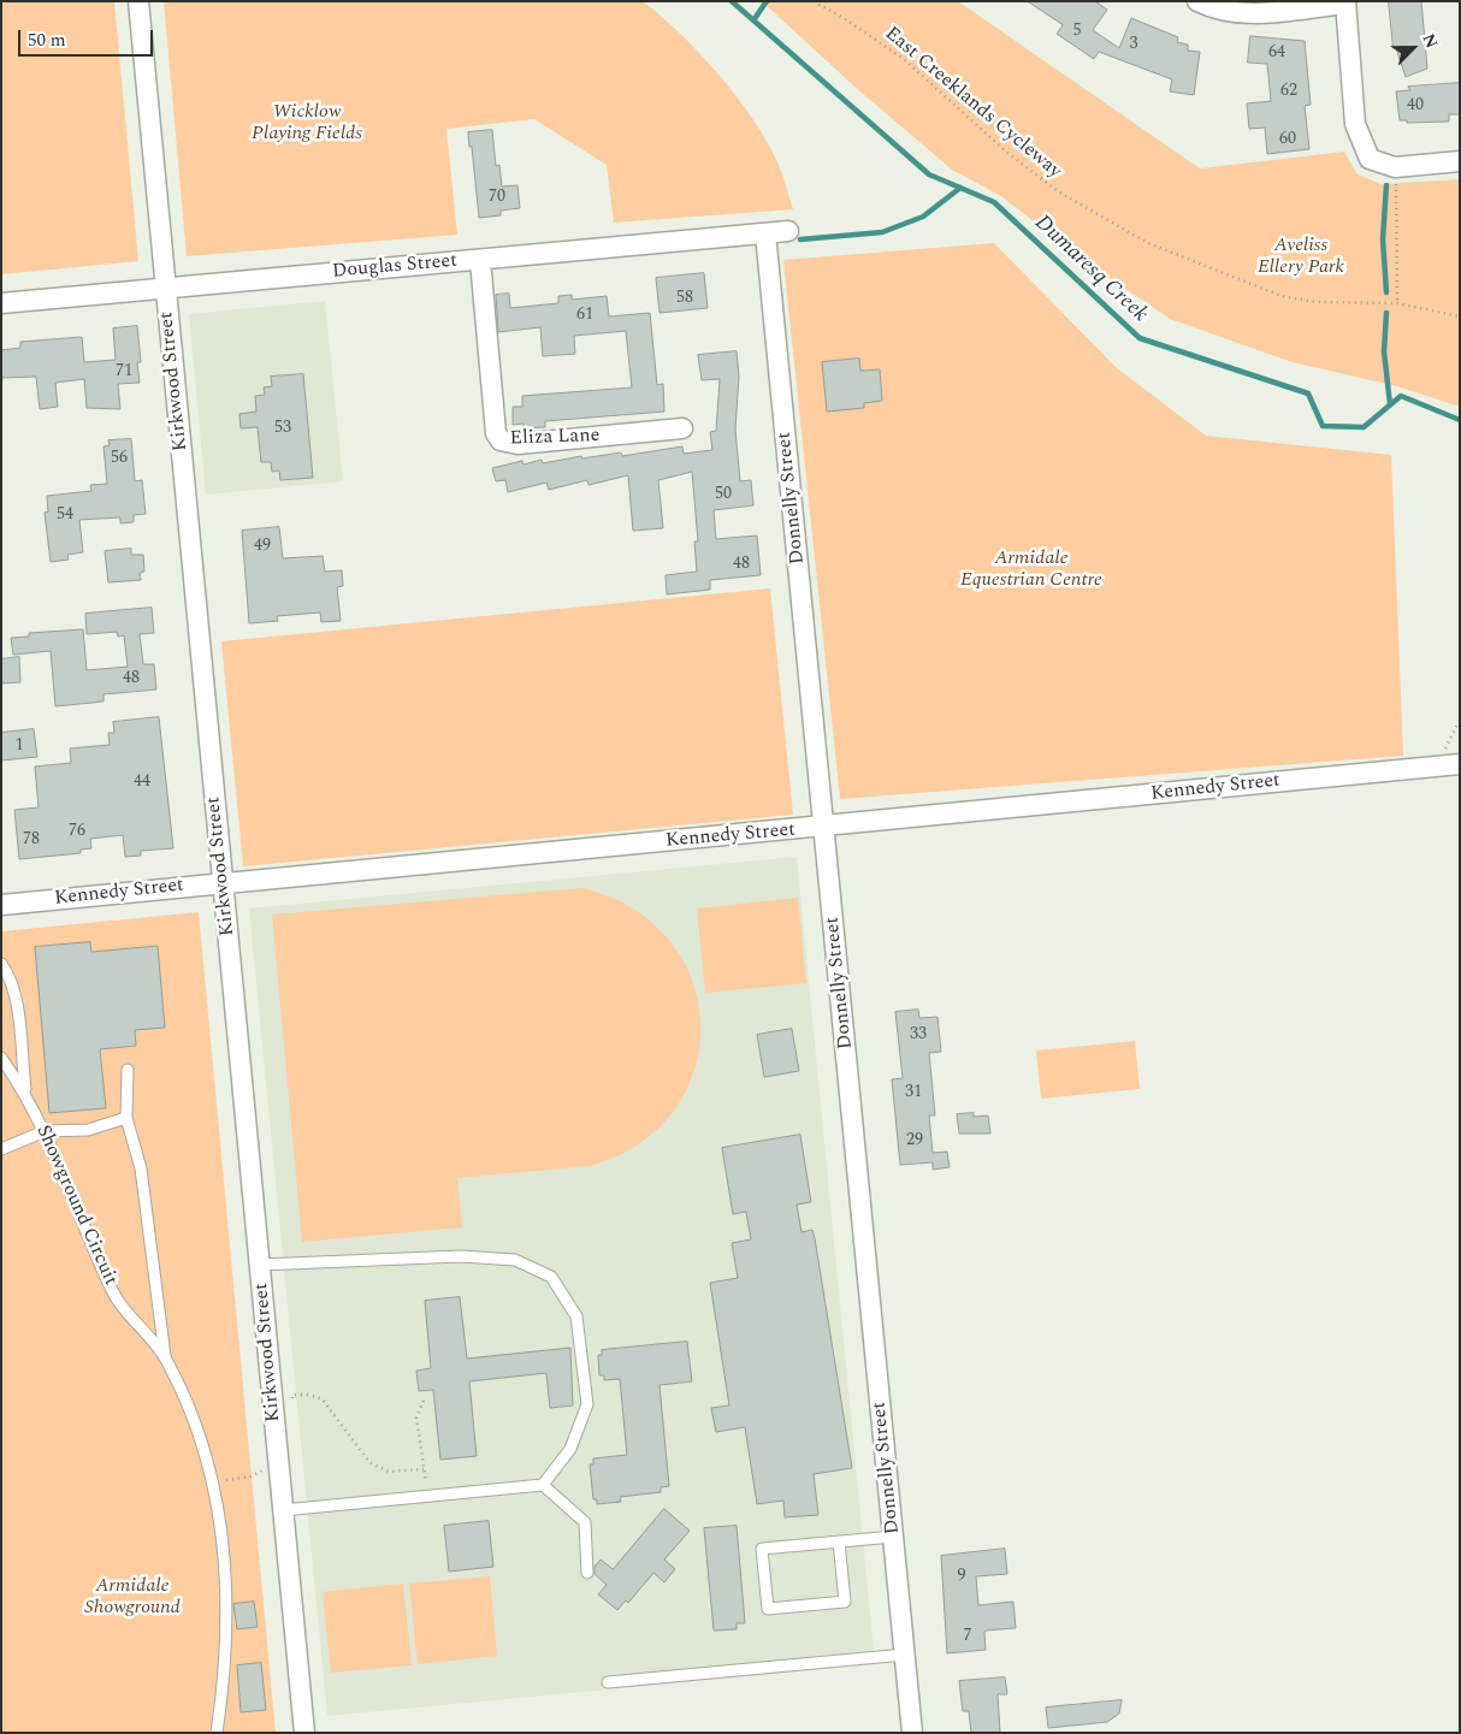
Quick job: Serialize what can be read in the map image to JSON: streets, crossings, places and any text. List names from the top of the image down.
{
  "streets": {
    "street": [
      "Douglas Street",
      "Kirkwood Street",
      "Eliza Lane",
      "Donnelly Street",
      "Kennedy Street"
    ],
    "lane": ["Showground Circuit"],
    "path": ["East Creeklands Cycleway"]
  },
  "crossings": [
    ["Douglas Street", "Kirkwood Street"],
    ["Douglas Street", "Eliza Lane"],
    ["Douglas Street", "Donnelly Street"],
    ["Kirkwood Street", "Kennedy Street"],
    ["Donnelly Street", "Kennedy Street"]
  ],
  "water": ["Dumaresq Creek"],
  "parks": [
    "Wicklow Playing Fields",
    "Aveliss Ellery Park",
    "Armidale Equestrian Centre",
    "Armidale Showground"
  ],
  "house_numbers": [
    "5",
    "3",
    "64",
    "62",
    "40",
    "60",
    "70",
    "58",
    "61",
    "71",
    "53",
    "56",
    "50",
    "54",
    "49",
    "48",
    "48",
    "1",
    "44",
    "76",
    "78",
    "33",
    "31",
    "29",
    "9",
    "7"
  ],
  "scale_bar": "50 m",
  "north": "top right"
}
